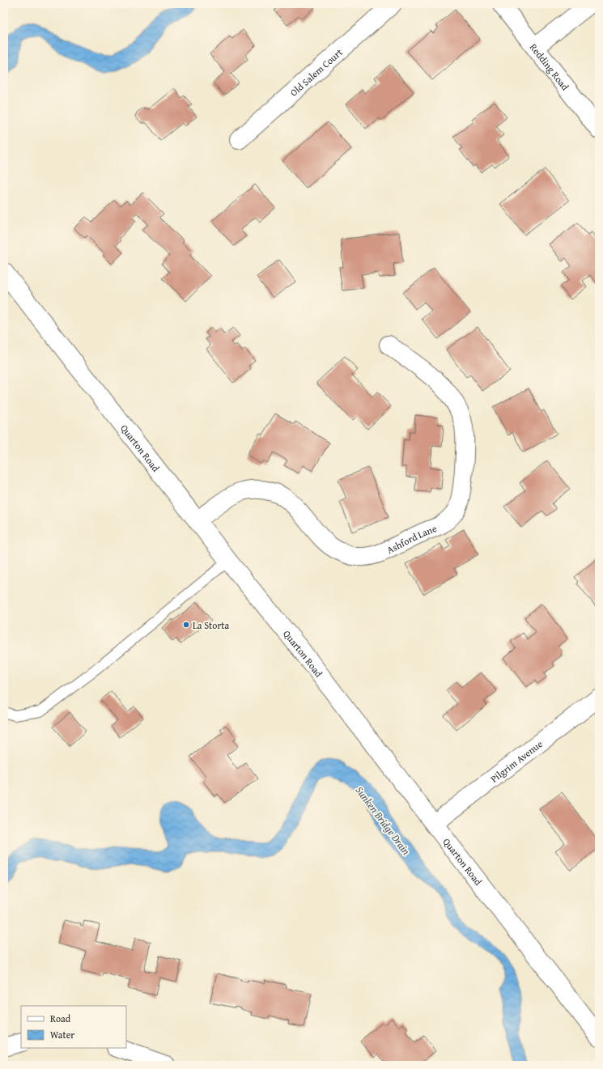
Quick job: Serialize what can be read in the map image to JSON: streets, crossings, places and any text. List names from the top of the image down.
{
  "streets": {
    "street": [
      "Redding Road",
      "Old Salem Court",
      "Quarton Road",
      "Ashford Lane",
      "Pilgrim Avenue"
    ]
  },
  "crossings": [
    ["Quarton Road", "Ashford Lane"],
    ["Quarton Road", "Pilgrim Avenue"]
  ],
  "water": ["Sunken Bridge Drain"],
  "places": ["La Storta"],
  "legend": ["Road", "Water"]
}
